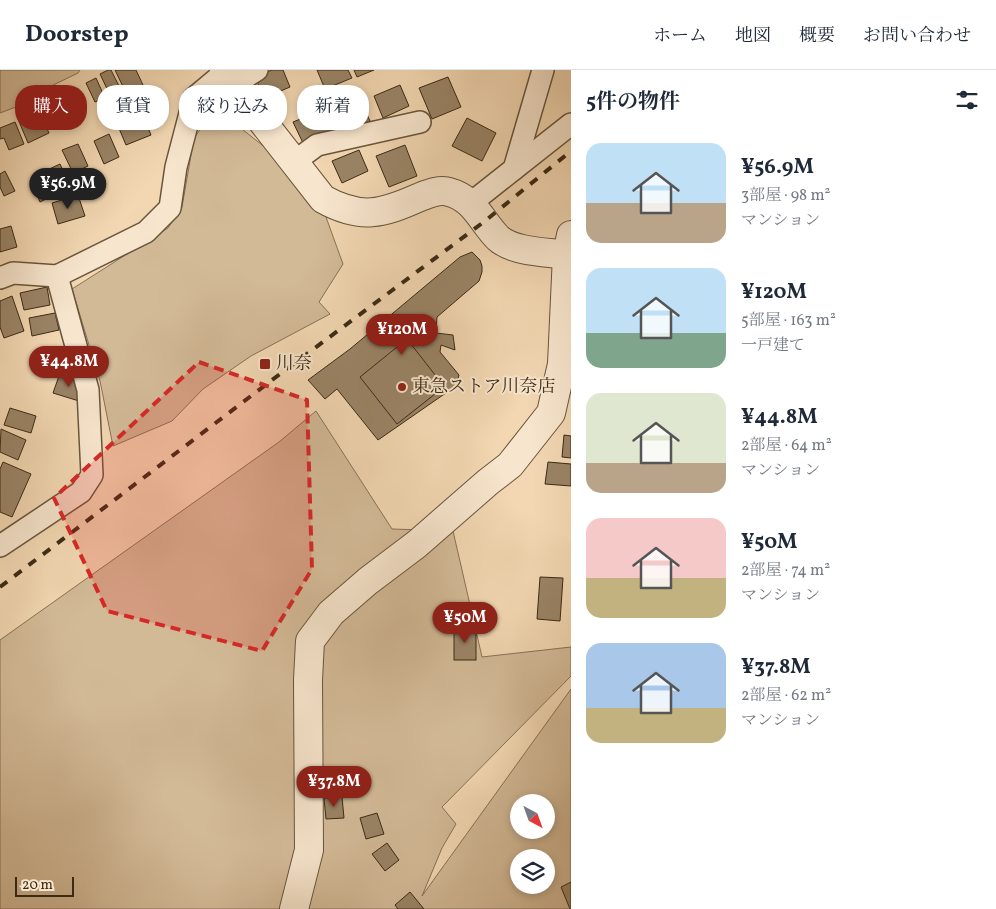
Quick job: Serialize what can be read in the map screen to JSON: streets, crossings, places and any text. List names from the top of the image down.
{
  "places": {
    "transit": ["川奈"],
    "other": ["東急ストア川奈店"]
  },
  "scale_bar": "20 m",
  "north": "bottom right",
  "page": {
    "header": "Doorstep",
    "nav": [
      "ホーム",
      "地図",
      "概要",
      "お問い合わせ"
    ],
    "heading": "5件の物件",
    "chip": [
      "購入",
      "賃貸",
      "絞り込み",
      "新着"
    ],
    "list": [
      {
        "name": "¥56.9M",
        "note": "3部屋 · 98 m² · マンション"
      },
      {
        "name": "¥120M",
        "note": "5部屋 · 163 m² · 一戸建て"
      },
      {
        "name": "¥44.8M",
        "note": "2部屋 · 64 m² · マンション"
      },
      {
        "name": "¥50M",
        "note": "2部屋 · 74 m² · マンション"
      },
      {
        "name": "¥37.8M",
        "note": "2部屋 · 62 m² · マンション"
      }
    ],
    "price": [
      "¥56.9M",
      "¥120M",
      "¥44.8M",
      "¥50M",
      "¥37.8M"
    ],
    "scale": "20 m"
  }
}
